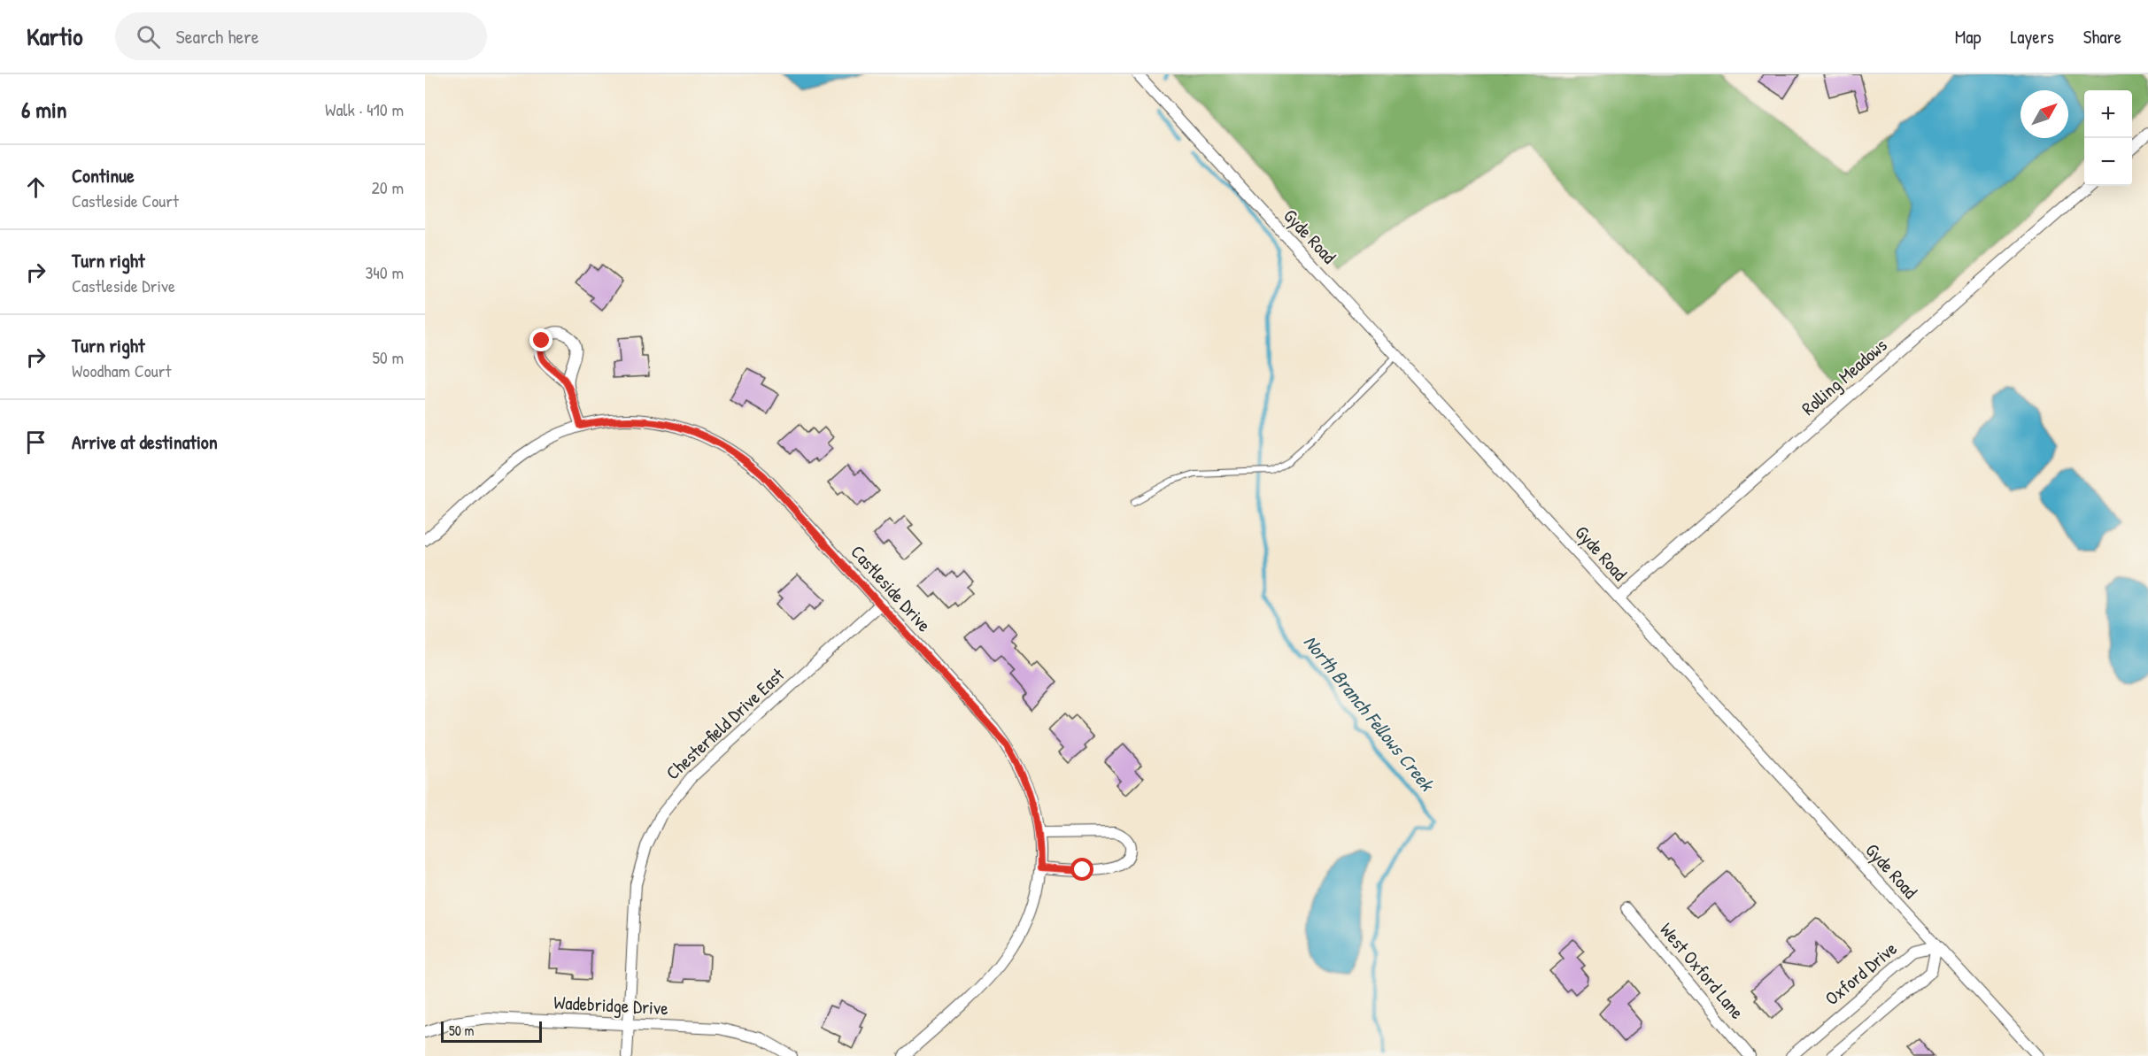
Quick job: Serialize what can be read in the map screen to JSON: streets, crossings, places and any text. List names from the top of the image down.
{
  "streets": {
    "street": [
      "Gyde Road",
      "Rolling Meadows",
      "Castleside Drive",
      "Chesterfield Drive East",
      "West Oxford Lane",
      "Oxford Drive",
      "Wadebridge Drive"
    ]
  },
  "crossings": [
    ["Gyde Road", "Rolling Meadows"],
    ["Gyde Road", "Oxford Drive"],
    ["Castleside Drive", "Chesterfield Drive East"],
    ["Chesterfield Drive East", "Wadebridge Drive"]
  ],
  "water": ["North Branch Fellows Creek"],
  "scale_bar": "50 m",
  "north": "top right",
  "page": {
    "header": "Kartio",
    "search": "Search here",
    "nav": ["Map", "Layers", "Share"],
    "heading": ["6 min", "Walk · 410 m"],
    "map_buttons": ["+", "−"],
    "list": [
      ["Continue", "Castleside Court", "20 m"],
      ["Turn right", "Castleside Drive", "340 m"],
      ["Turn right", "Woodham Court", "50 m"],
      "Arrive at destination"
    ],
    "scale": "50 m"
  }
}
